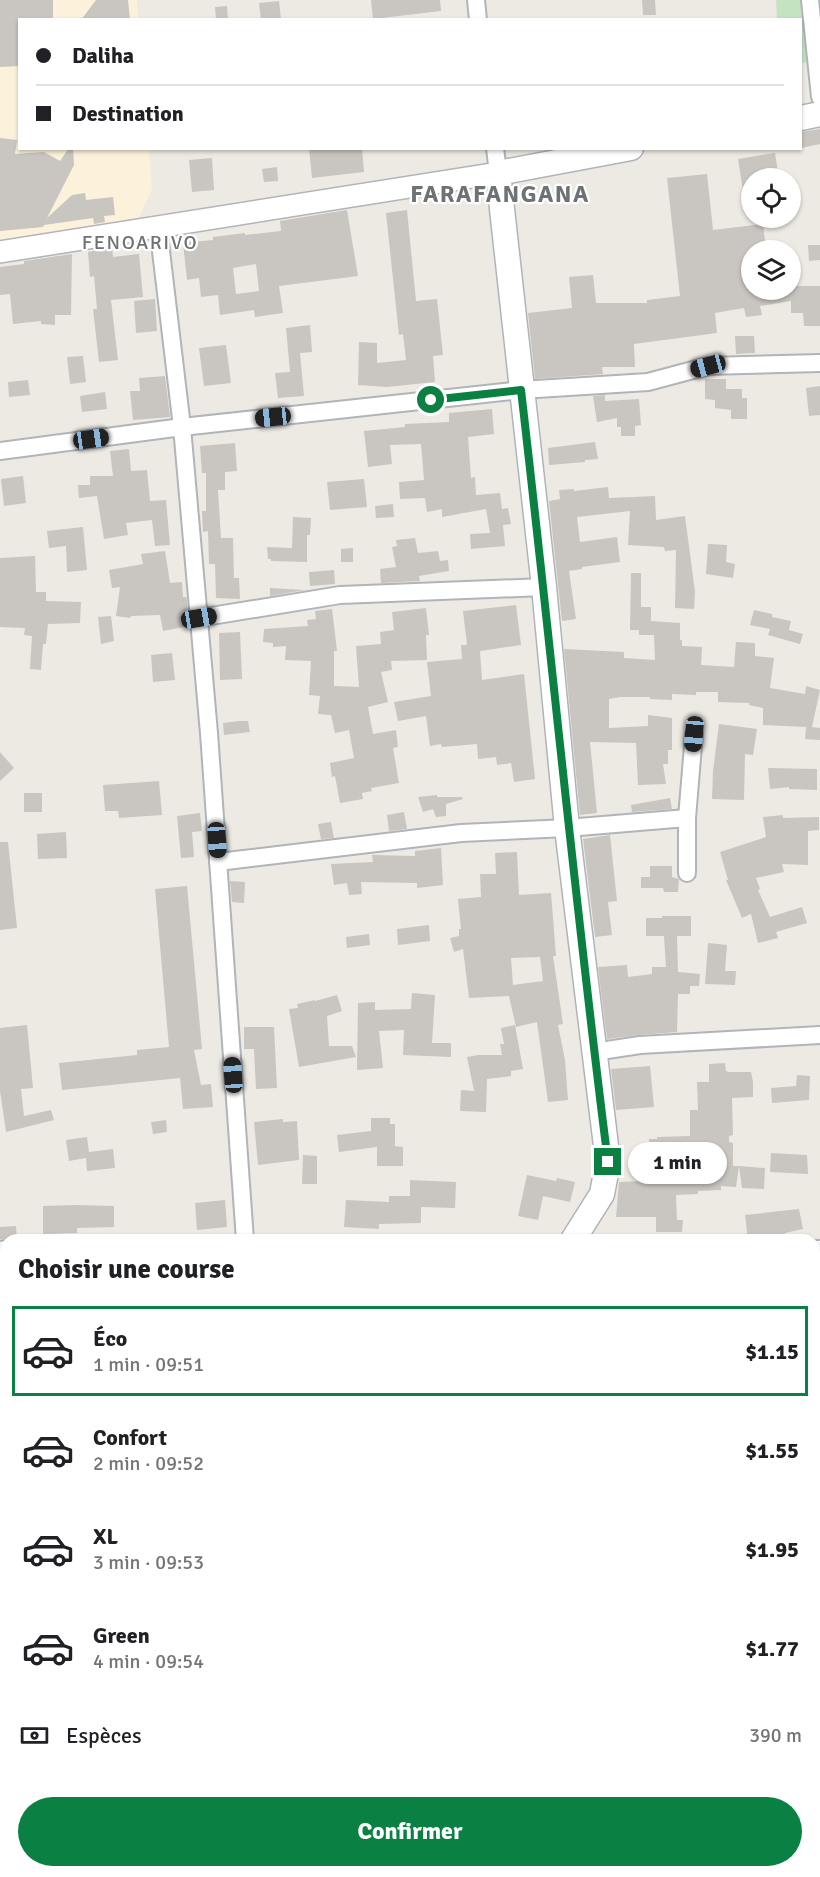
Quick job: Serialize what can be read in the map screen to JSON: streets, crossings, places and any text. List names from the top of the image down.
{
  "districts": ["FARAFANGANA", "FENOARIVO"],
  "page": {
    "banner": ["Daliha", "Destination"],
    "bubble": "1 min",
    "heading": "Choisir une course",
    "list": [
      {
        "name": "Éco",
        "note": "1 min · 09:51",
        "value": "$1.15"
      },
      {
        "name": "Confort",
        "note": "2 min · 09:52",
        "value": "$1.55"
      },
      {
        "name": "XL",
        "note": "3 min · 09:53",
        "value": "$1.95"
      },
      {
        "name": "Green",
        "note": "4 min · 09:54",
        "value": "$1.77"
      }
    ],
    "pay": ["Espèces", "390 m"],
    "buttons": "Confirmer"
  }
}
